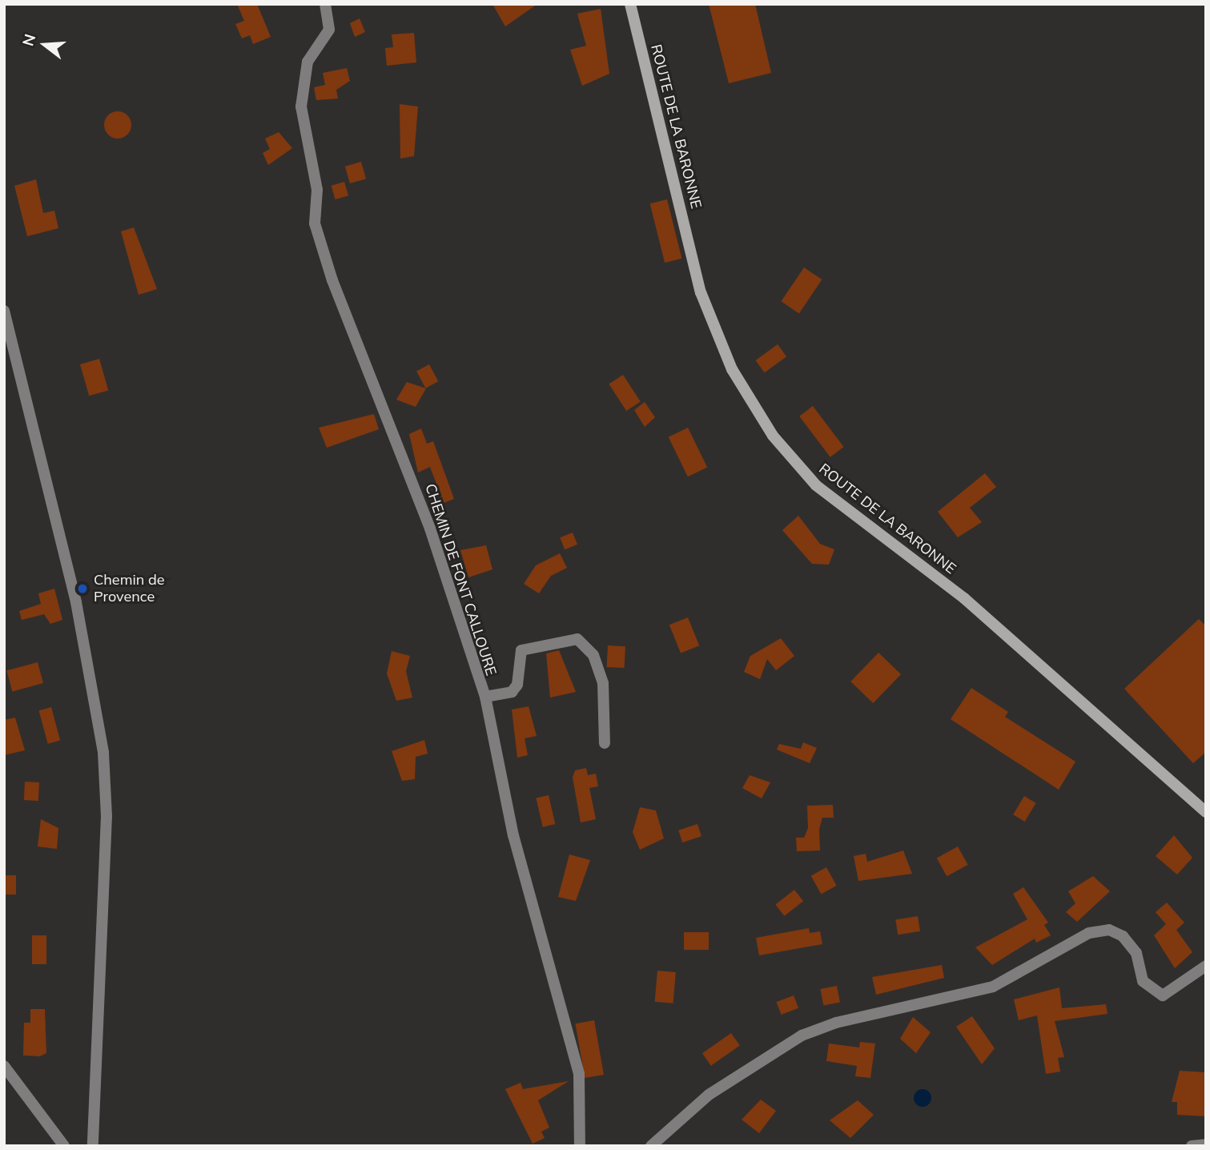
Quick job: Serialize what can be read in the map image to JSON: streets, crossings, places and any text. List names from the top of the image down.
{
  "streets": {
    "main road": ["ROUTE DE LA BARONNE"],
    "street": ["CHEMIN DE FONT CALLOURE"]
  },
  "places": ["Chemin de Provence"],
  "north": "left"
}
